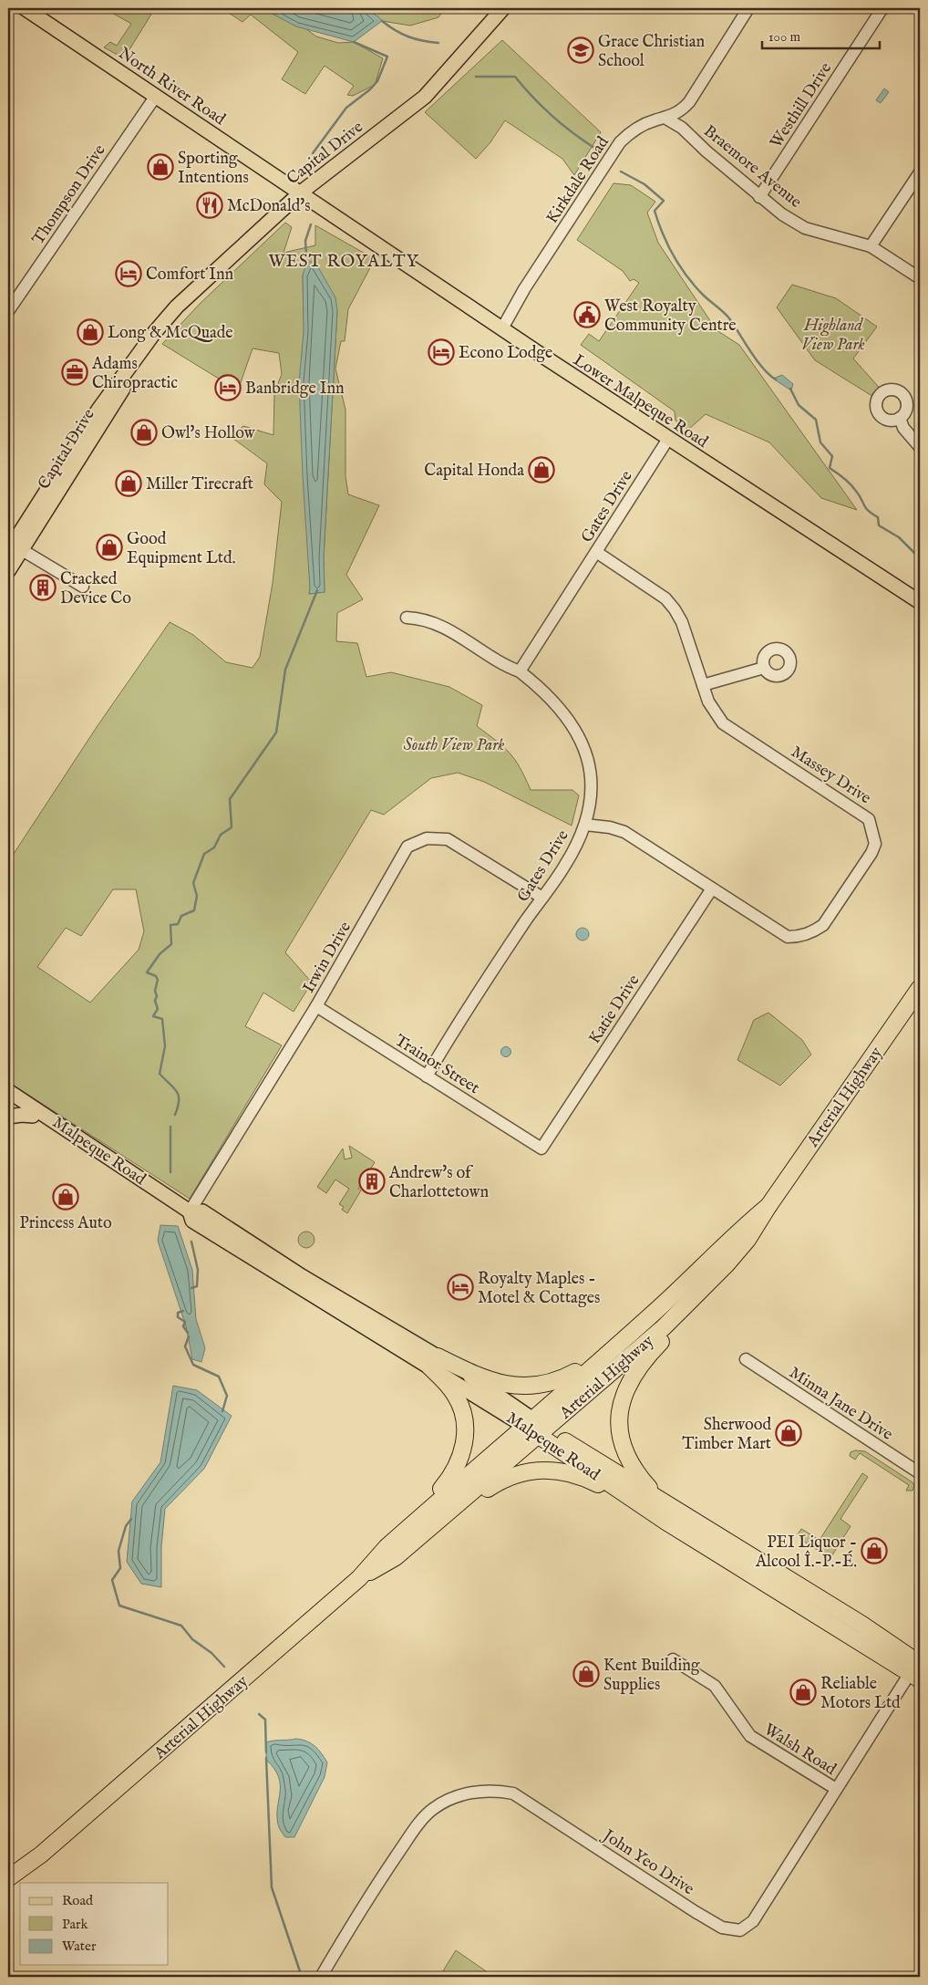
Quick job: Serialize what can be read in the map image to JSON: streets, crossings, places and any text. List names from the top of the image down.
{
  "streets": {
    "highway": ["Arterial Highway", "Malpeque Road"],
    "main road": ["North River Road", "Capital Drive", "Lower Malpeque Road"],
    "street": [
      "Westhill Drive",
      "Braemore Avenue",
      "Kirkdale Road",
      "Thompson Drive",
      "Gates Drive",
      "Massey Drive",
      "Irwin Drive",
      "Katie Drive",
      "Trainor Street",
      "Minna Jane Drive",
      "Walsh Road",
      "John Yeo Drive"
    ]
  },
  "crossings": [
    ["North River Road", "Capital Drive"],
    ["North River Road", "Thompson Drive"],
    ["North River Road", "Lower Malpeque Road"],
    ["Westhill Drive", "Braemore Avenue"],
    ["Capital Drive", "Lower Malpeque Road"],
    ["Braemore Avenue", "Kirkdale Road"],
    ["Kirkdale Road", "Lower Malpeque Road"],
    ["Lower Malpeque Road", "Gates Drive"],
    ["Gates Drive", "Massey Drive"],
    ["Gates Drive", "Irwin Drive"],
    ["Gates Drive", "Trainor Street"],
    ["Massey Drive", "Katie Drive"],
    ["Irwin Drive", "Trainor Street"],
    ["Irwin Drive", "Malpeque Road"],
    ["Katie Drive", "Trainor Street"],
    ["Arterial Highway", "Malpeque Road"],
    ["Malpeque Road", "John Yeo Drive"],
    ["Walsh Road", "John Yeo Drive"]
  ],
  "districts": ["WEST ROYALTY"],
  "parks": ["Highland View Park", "South View Park"],
  "places": {
    "school or university": ["Grace Christian School"],
    "shop": [
      "Sporting Intentions",
      "Long & McQuade",
      "Owl's Hollow",
      "Capital Honda",
      "Miller Tirecraft",
      "Good Equipment Ltd.",
      "Princess Auto",
      "Sherwood Timber Mart",
      "PEI Liquor - Alcool Î.-P.-É.",
      "Kent Building Supplies",
      "Reliable Motors Ltd"
    ],
    "restaurant": ["McDonald's"],
    "hotel": [
      "Comfort Inn",
      "Econo Lodge",
      "Banbridge Inn",
      "Royalty Maples - Motel & Cottages"
    ],
    "public building": ["West Royalty Community Centre"],
    "office": ["Adams Chiropractic"],
    "building": ["Cracked Device Co", "Andrew's of Charlottetown"]
  },
  "legend": ["Road", "Park", "Water"],
  "scale_bar": "100 m"
}
